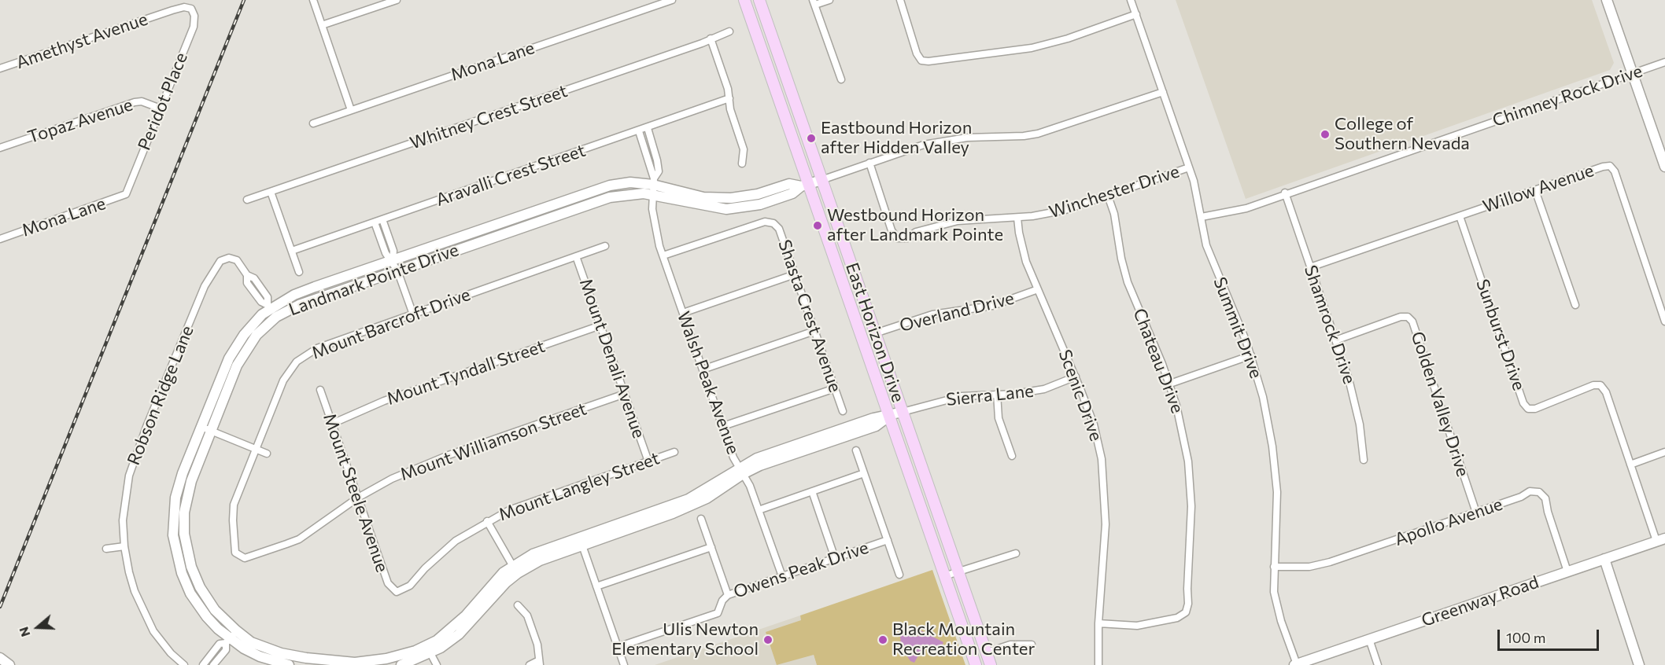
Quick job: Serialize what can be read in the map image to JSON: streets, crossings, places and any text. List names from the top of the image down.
{
  "streets": {
    "main road": ["East Horizon Drive"],
    "street": [
      "Amethyst Avenue",
      "Mona Lane",
      "Chimney Rock Drive",
      "Peridot Place",
      "Whitney Crest Street",
      "Topaz Avenue",
      "Aravalli Crest Street",
      "Willow Avenue",
      "Winchester Drive",
      "Landmark Pointe Drive",
      "Overland Drive",
      "Shasta Crest Avenue",
      "Mount Barcroft Drive",
      "Shamrock Drive",
      "Summit Drive",
      "Sunburst Drive",
      "Mount Denali Avenue",
      "Chateau Drive",
      "Mount Tyndall Street",
      "Walsh Peak Avenue",
      "Robson Ridge Lane",
      "Sierra Lane",
      "Scenic Drive",
      "Golden Valley Drive",
      "Mount Williamson Street",
      "Mount Langley Street",
      "Mount Steele Avenue",
      "Apollo Avenue",
      "Owens Peak Drive",
      "Greenway Road"
    ]
  },
  "crossings": [
    ["Amethyst Avenue", "Peridot Place"],
    ["Mona Lane", "Peridot Place"],
    ["Chimney Rock Drive", "Shamrock Drive"],
    ["Chimney Rock Drive", "Summit Drive"],
    ["Peridot Place", "Topaz Avenue"],
    ["Willow Avenue", "Shamrock Drive"],
    ["Willow Avenue", "Sunburst Drive"],
    ["Winchester Drive", "Summit Drive"],
    ["Winchester Drive", "Chateau Drive"],
    ["Winchester Drive", "Scenic Drive"],
    ["Landmark Pointe Drive", "East Horizon Drive"],
    ["Landmark Pointe Drive", "Walsh Peak Avenue"],
    ["Landmark Pointe Drive", "Robson Ridge Lane"],
    ["Landmark Pointe Drive", "Sierra Lane"],
    ["Overland Drive", "East Horizon Drive"],
    ["Overland Drive", "Scenic Drive"],
    ["Shasta Crest Avenue", "Walsh Peak Avenue"],
    ["Mount Barcroft Drive", "Mount Denali Avenue"],
    ["Mount Barcroft Drive", "Mount Williamson Street"],
    ["Shamrock Drive", "Golden Valley Drive"],
    ["Summit Drive", "Apollo Avenue"],
    ["Summit Drive", "Greenway Road"],
    ["East Horizon Drive", "Sierra Lane"],
    ["Sunburst Drive", "Greenway Road"],
    ["Mount Denali Avenue", "Mount Tyndall Street"],
    ["Mount Denali Avenue", "Mount Williamson Street"],
    ["Mount Denali Avenue", "Mount Langley Street"],
    ["Chateau Drive", "Scenic Drive"],
    ["Mount Tyndall Street", "Mount Steele Avenue"],
    ["Walsh Peak Avenue", "Owens Peak Drive"],
    ["Sierra Lane", "Scenic Drive"],
    ["Golden Valley Drive", "Apollo Avenue"],
    ["Mount Williamson Street", "Mount Steele Avenue"],
    ["Mount Langley Street", "Mount Steele Avenue"],
    ["Apollo Avenue", "Greenway Road"]
  ],
  "places": [
    "College of Southern Nevada",
    "Eastbound Horizon after Hidden Valley",
    "Westbound Horizon after Landmark Pointe",
    "Ulis Newton Elementary School",
    "Black Mountain Recreation Center"
  ],
  "scale_bar": "100 m",
  "north": "left"
}
